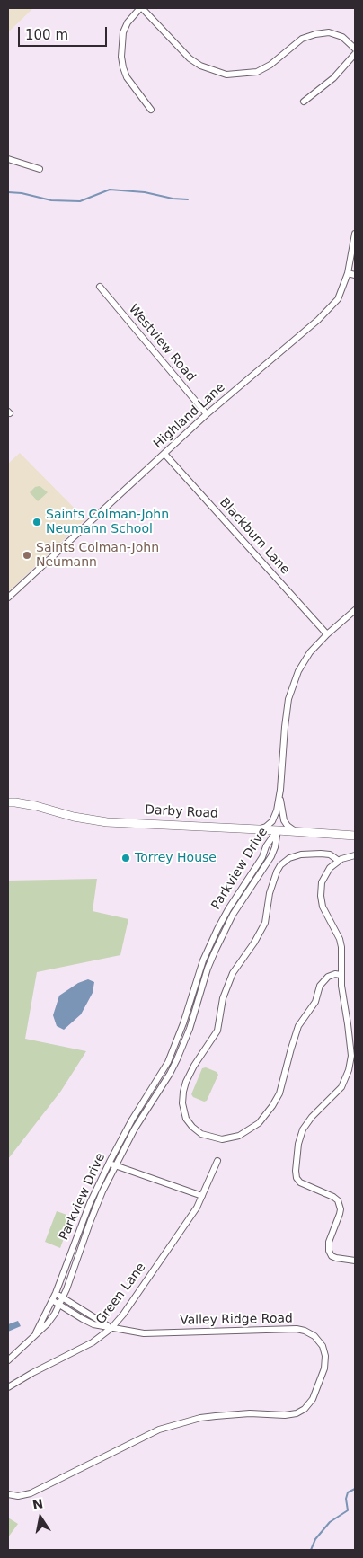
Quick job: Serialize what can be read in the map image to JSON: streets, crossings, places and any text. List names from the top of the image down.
{
  "streets": {
    "main road": ["Darby Road"],
    "street": [
      "Westview Road",
      "Highland Lane",
      "Blackburn Lane",
      "Parkview Drive",
      "Green Lane",
      "Valley Ridge Road"
    ]
  },
  "crossings": [
    ["Westview Road", "Highland Lane"],
    ["Highland Lane", "Blackburn Lane"],
    ["Darby Road", "Parkview Drive"],
    ["Parkview Drive", "Valley Ridge Road"],
    ["Green Lane", "Valley Ridge Road"]
  ],
  "places": ["Saints Colman-John Neumann School", "Saints Colman-John Neumann", "Torrey House"],
  "scale_bar": "100 m",
  "north": "top"
}
